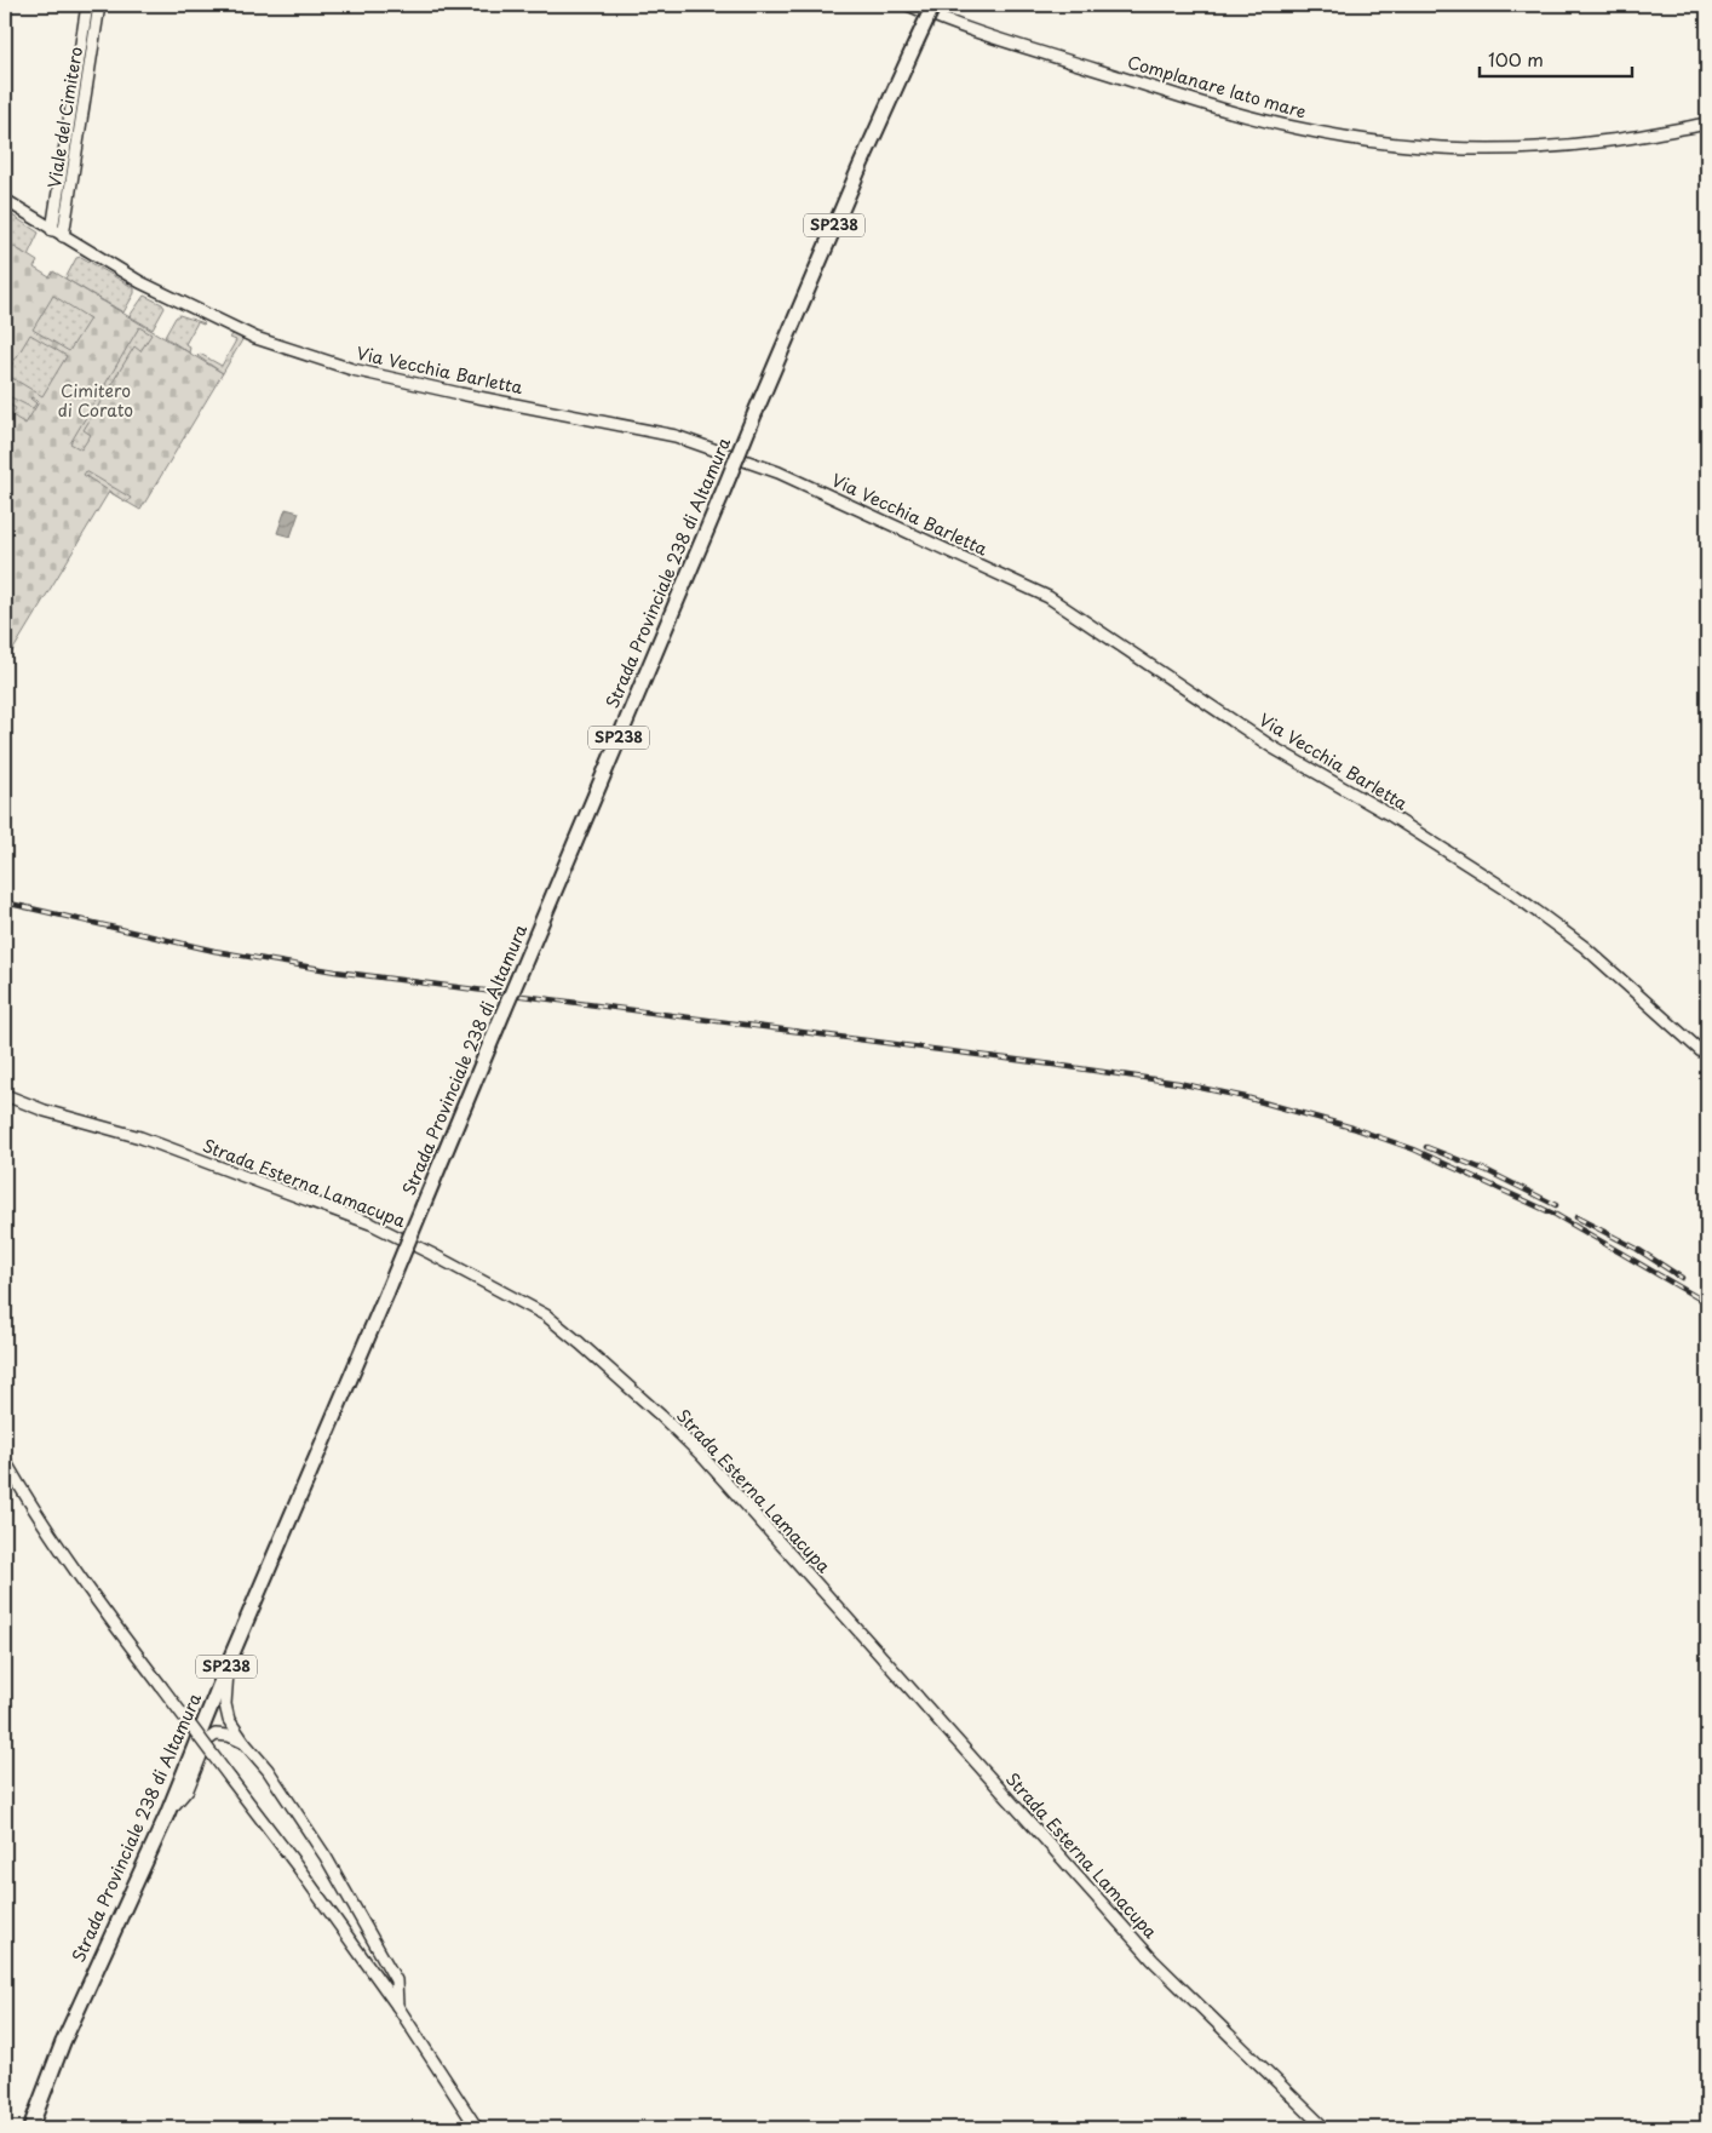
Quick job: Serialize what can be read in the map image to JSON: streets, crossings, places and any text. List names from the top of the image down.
{
  "streets": {
    "main road": ["SP238", "Strada Provinciale 238 di Altamura"],
    "street": [
      "Complanare lato mare",
      "Viale del Cimitero",
      "Via Vecchia Barletta",
      "Strada Esterna Lamacupa"
    ]
  },
  "crossings": [
    ["Viale del Cimitero", "Via Vecchia Barletta"]
  ],
  "parks": ["Cimitero di Corato"],
  "scale_bar": "100 m"
}
